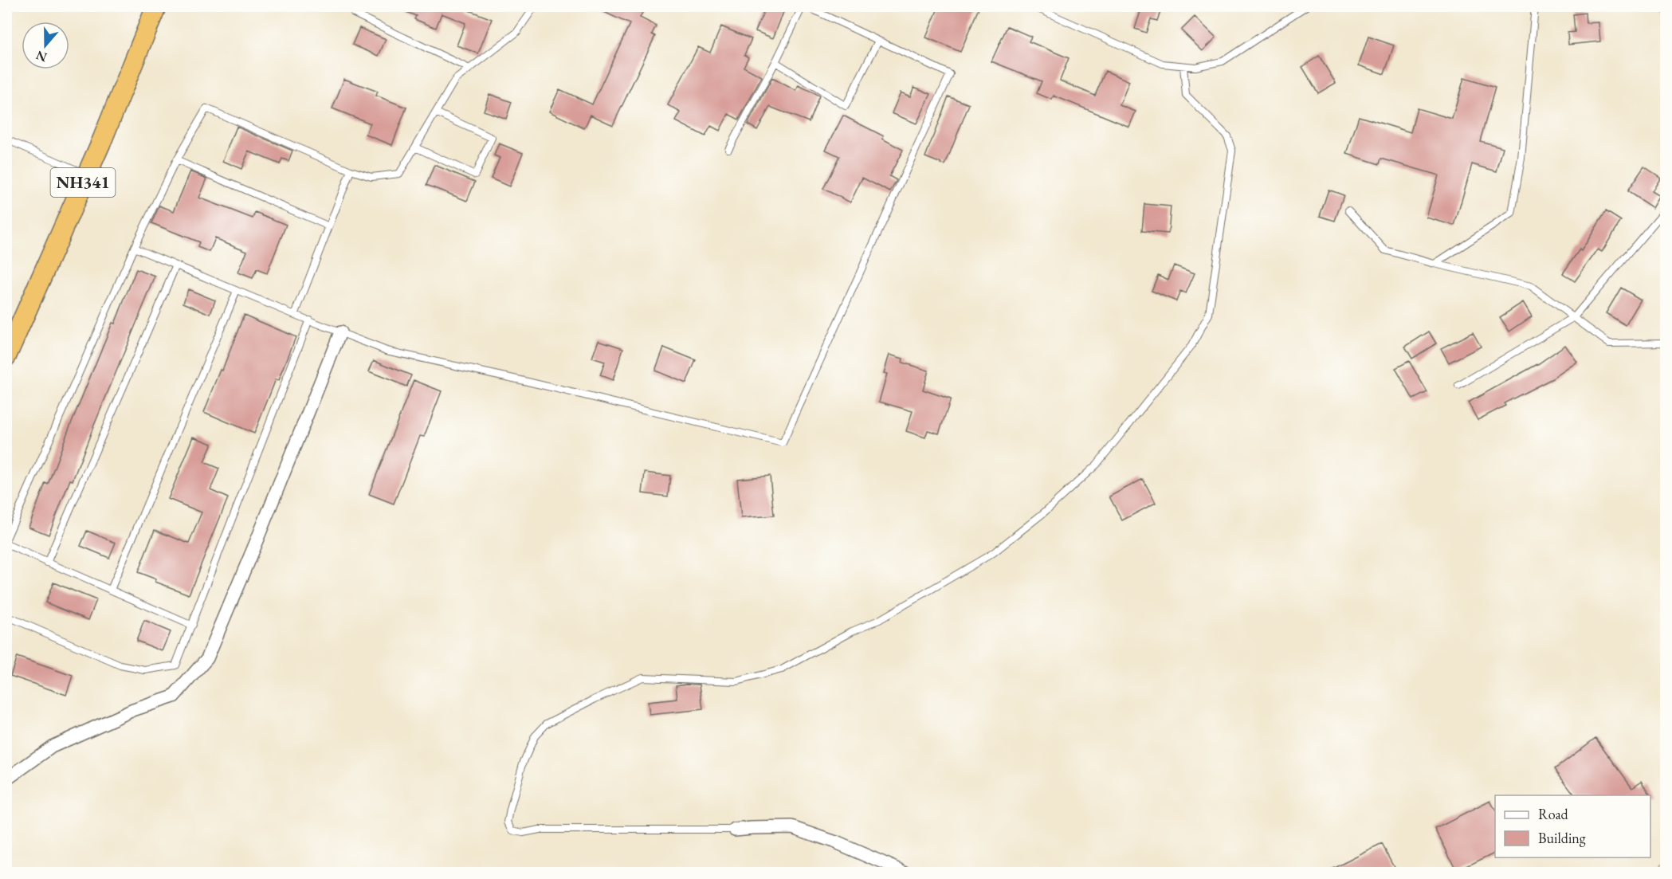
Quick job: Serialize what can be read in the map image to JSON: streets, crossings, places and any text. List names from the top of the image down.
{
  "streets": {
    "highway": ["NH341"]
  },
  "legend": ["Road", "Building"],
  "north": "bottom"
}
